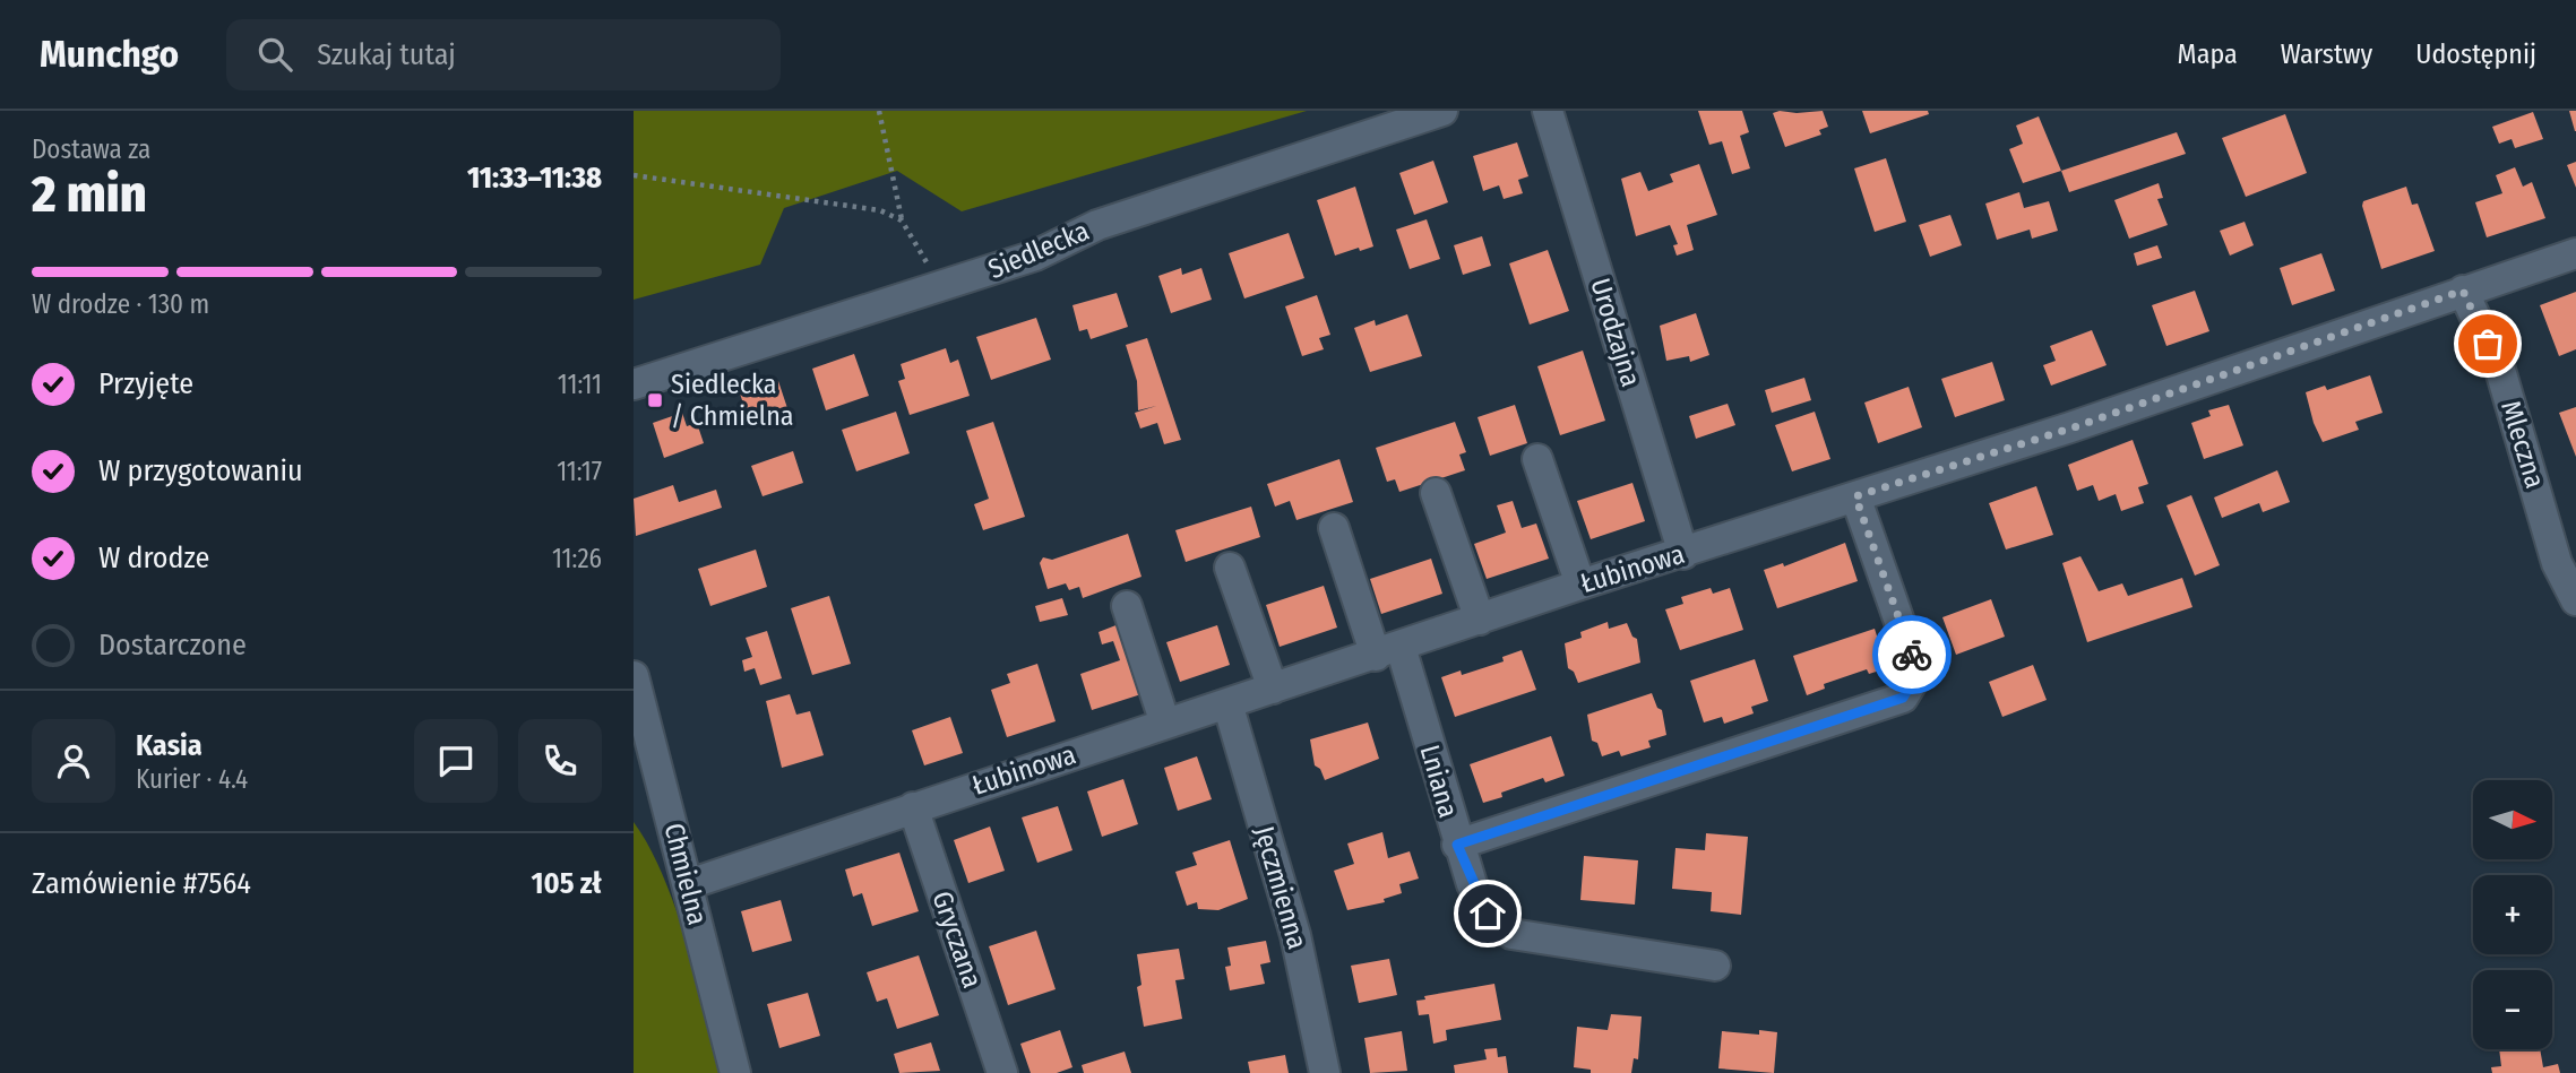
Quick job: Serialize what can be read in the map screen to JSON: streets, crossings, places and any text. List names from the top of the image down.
{
  "streets": {
    "street": [
      "Siedlecka",
      "Urodzajna",
      "Mleczna",
      "Łubinowa",
      "Lniana",
      "Chmielna",
      "Jęczmienna",
      "Gryczana"
    ]
  },
  "crossings": [
    ["Urodzajna", "Łubinowa"],
    ["Mleczna", "Łubinowa"],
    ["Łubinowa", "Lniana"],
    ["Łubinowa", "Chmielna"],
    ["Łubinowa", "Jęczmienna"],
    ["Łubinowa", "Gryczana"]
  ],
  "places": {
    "transit": ["Siedlecka / Chmielna"]
  },
  "north": "right",
  "page": {
    "header": "Munchgo",
    "search": "Szukaj tutaj",
    "nav": ["Mapa", "Warstwy", "Udostępnij"],
    "heading": ["2 min", "Dostawa za", "11:33–11:38"],
    "panel": [
      "Kasia",
      "Kurier · 4.4",
      "Zamówienie #7564",
      "105 zł"
    ],
    "bar": "W drodze · 130 m",
    "list": [
      ["Przyjęte", "11:11"],
      ["W przygotowaniu", "11:17"],
      ["W drodze", "11:26"],
      "Dostarczone"
    ],
    "map_buttons": ["+", "−"]
  }
}
